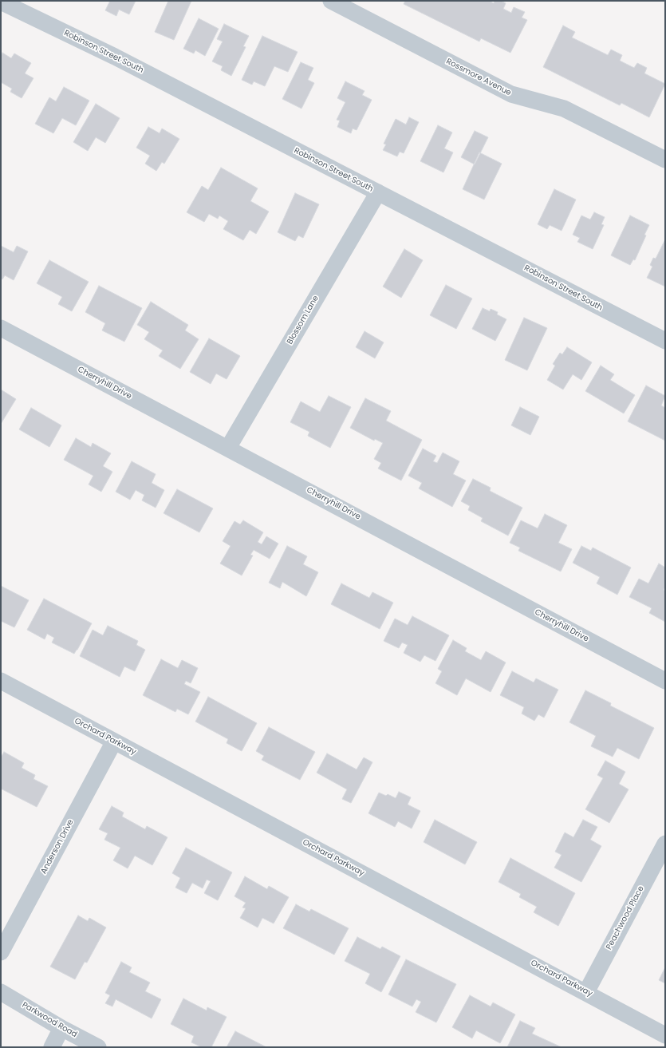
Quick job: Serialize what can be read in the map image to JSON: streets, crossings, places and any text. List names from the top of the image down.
{
  "streets": {
    "street": [
      "Robinson Street South",
      "Rossmore Avenue",
      "Blossom Lane",
      "Cherryhill Drive",
      "Orchard Parkway",
      "Anderson Drive",
      "Peachwood Place",
      "Parkwood Road"
    ]
  },
  "crossings": [
    ["Robinson Street South", "Blossom Lane"],
    ["Blossom Lane", "Cherryhill Drive"],
    ["Orchard Parkway", "Anderson Drive"],
    ["Orchard Parkway", "Peachwood Place"]
  ]
}
